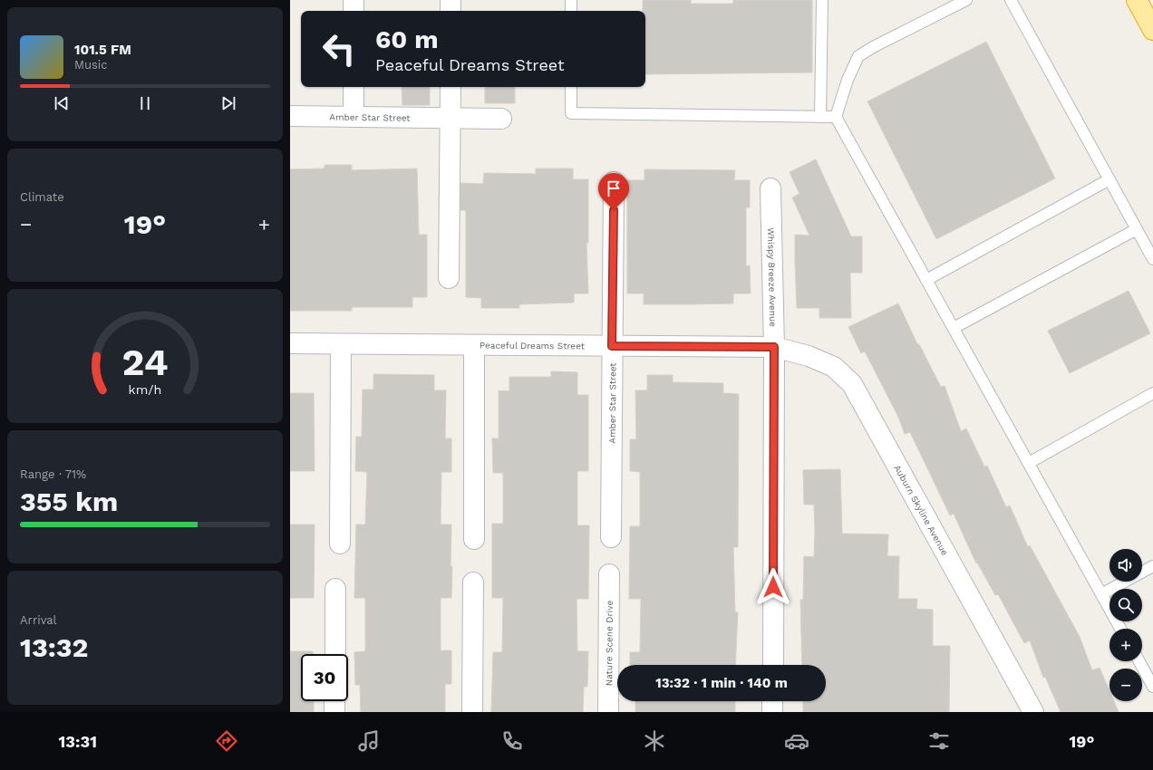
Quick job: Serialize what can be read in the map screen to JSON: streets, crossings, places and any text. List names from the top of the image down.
{
  "streets": {
    "street": [
      "Amber Star Street",
      "Whispy Breeze Avenue",
      "Peaceful Dreams Street",
      "Auburn Skyline Avenue",
      "Nature Scene Drive"
    ]
  },
  "crossings": [
    ["Amber Star Street", "Peaceful Dreams Street"],
    ["Whispy Breeze Avenue", "Peaceful Dreams Street"],
    ["Whispy Breeze Avenue", "Auburn Skyline Avenue"],
    ["Peaceful Dreams Street", "Auburn Skyline Avenue"]
  ],
  "page": {
    "turn": ["60 m", "Peaceful Dreams Street"],
    "song": ["101.5 FM", "Music"],
    "tile": [
      "Climate",
      ["Range · 71%", "355 km"],
      ["Arrival", "13:32"]
    ],
    "heat": ["−", "19°", "+"],
    "map_buttons": ["+", "−"],
    "limit": "30",
    "trip": "13:32 · 1 min · 140 m",
    "tabs": ["13:31", "19°"],
    "gauge": ["24", "km/h"]
  }
}
